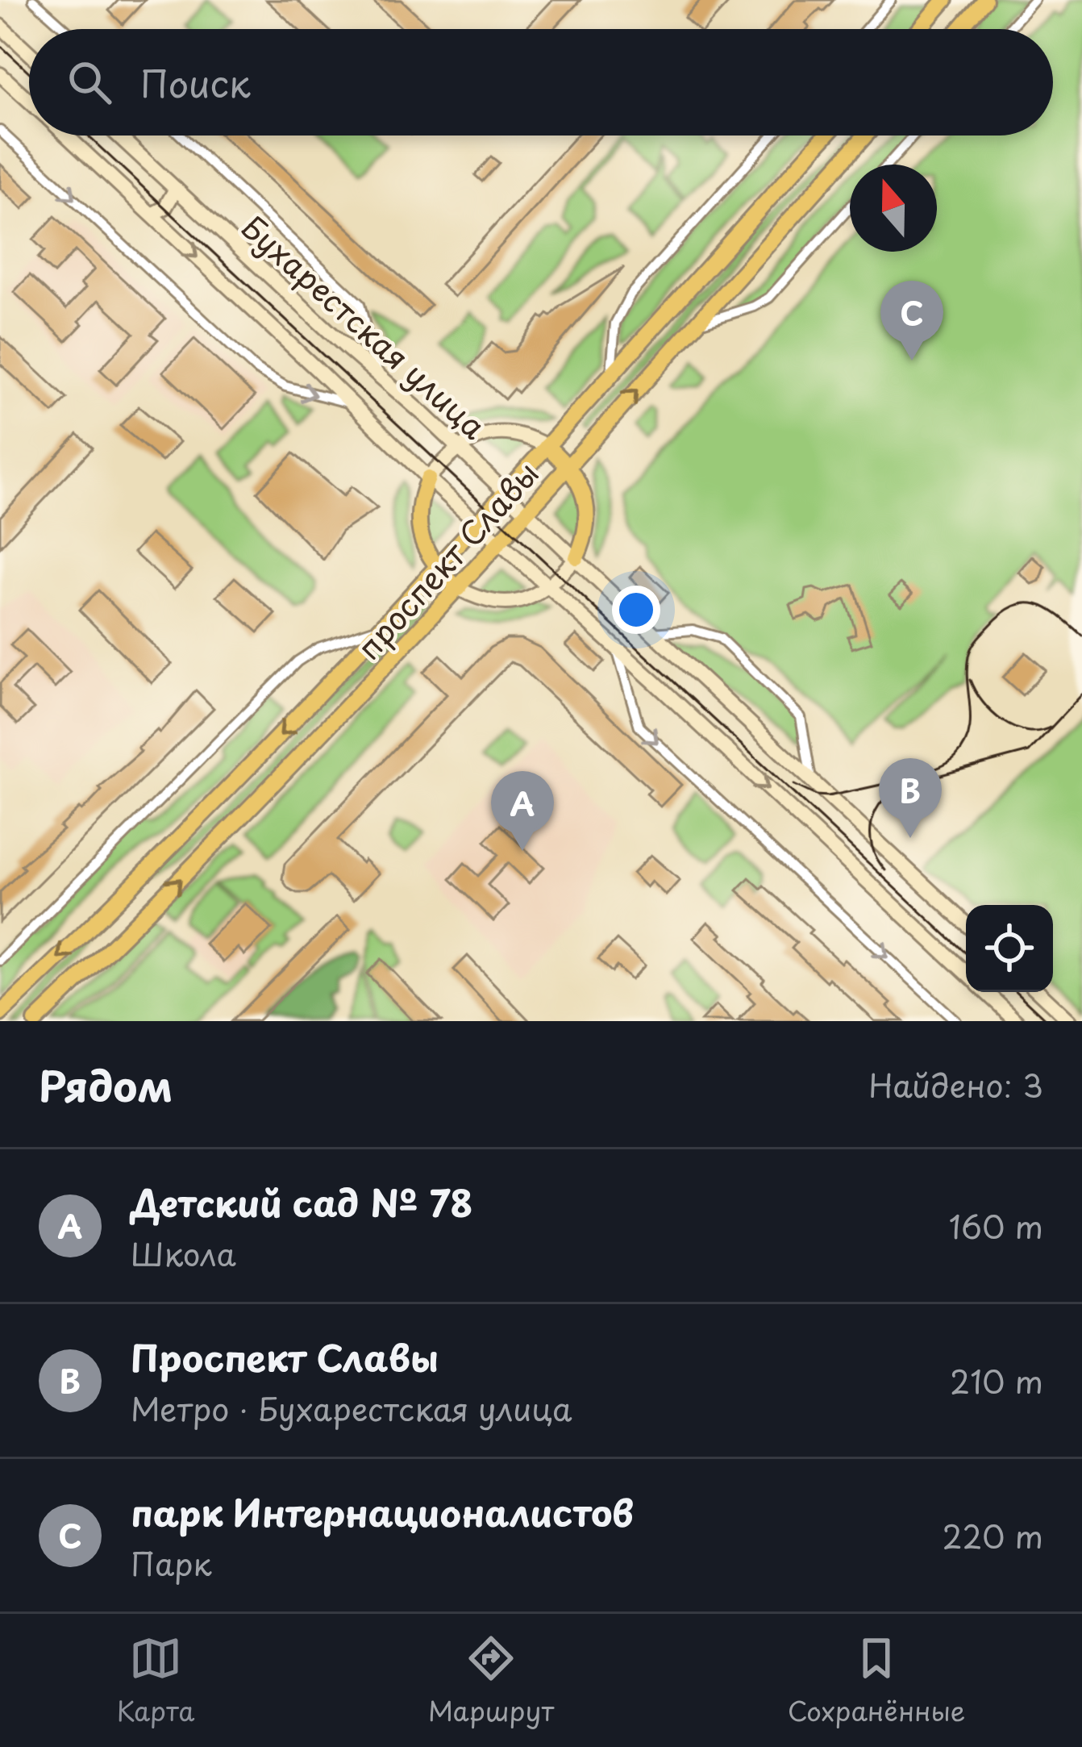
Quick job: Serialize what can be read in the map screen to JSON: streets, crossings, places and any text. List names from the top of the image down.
{
  "streets": {
    "main road": ["Бухарестская улица", "проспект Славы"]
  },
  "crossings": [
    ["Бухарестская улица", "проспект Славы"]
  ],
  "north": "top",
  "page": {
    "search": "Поиск",
    "pins": ["C", "B", "A"],
    "heading": ["Рядом", "Найдено: 3"],
    "list": [
      {
        "mark": "A",
        "name": "Детский сад № 78",
        "note": "Школа",
        "value": "160 m"
      },
      {
        "mark": "B",
        "name": "Проспект Славы",
        "note": "Метро · Бухарестская улица",
        "value": "210 m"
      },
      {
        "mark": "C",
        "name": "парк Интернационалистов",
        "note": "Парк",
        "value": "220 m"
      }
    ],
    "nav": ["Карта", "Маршрут", "Сохранённые"]
  }
}
